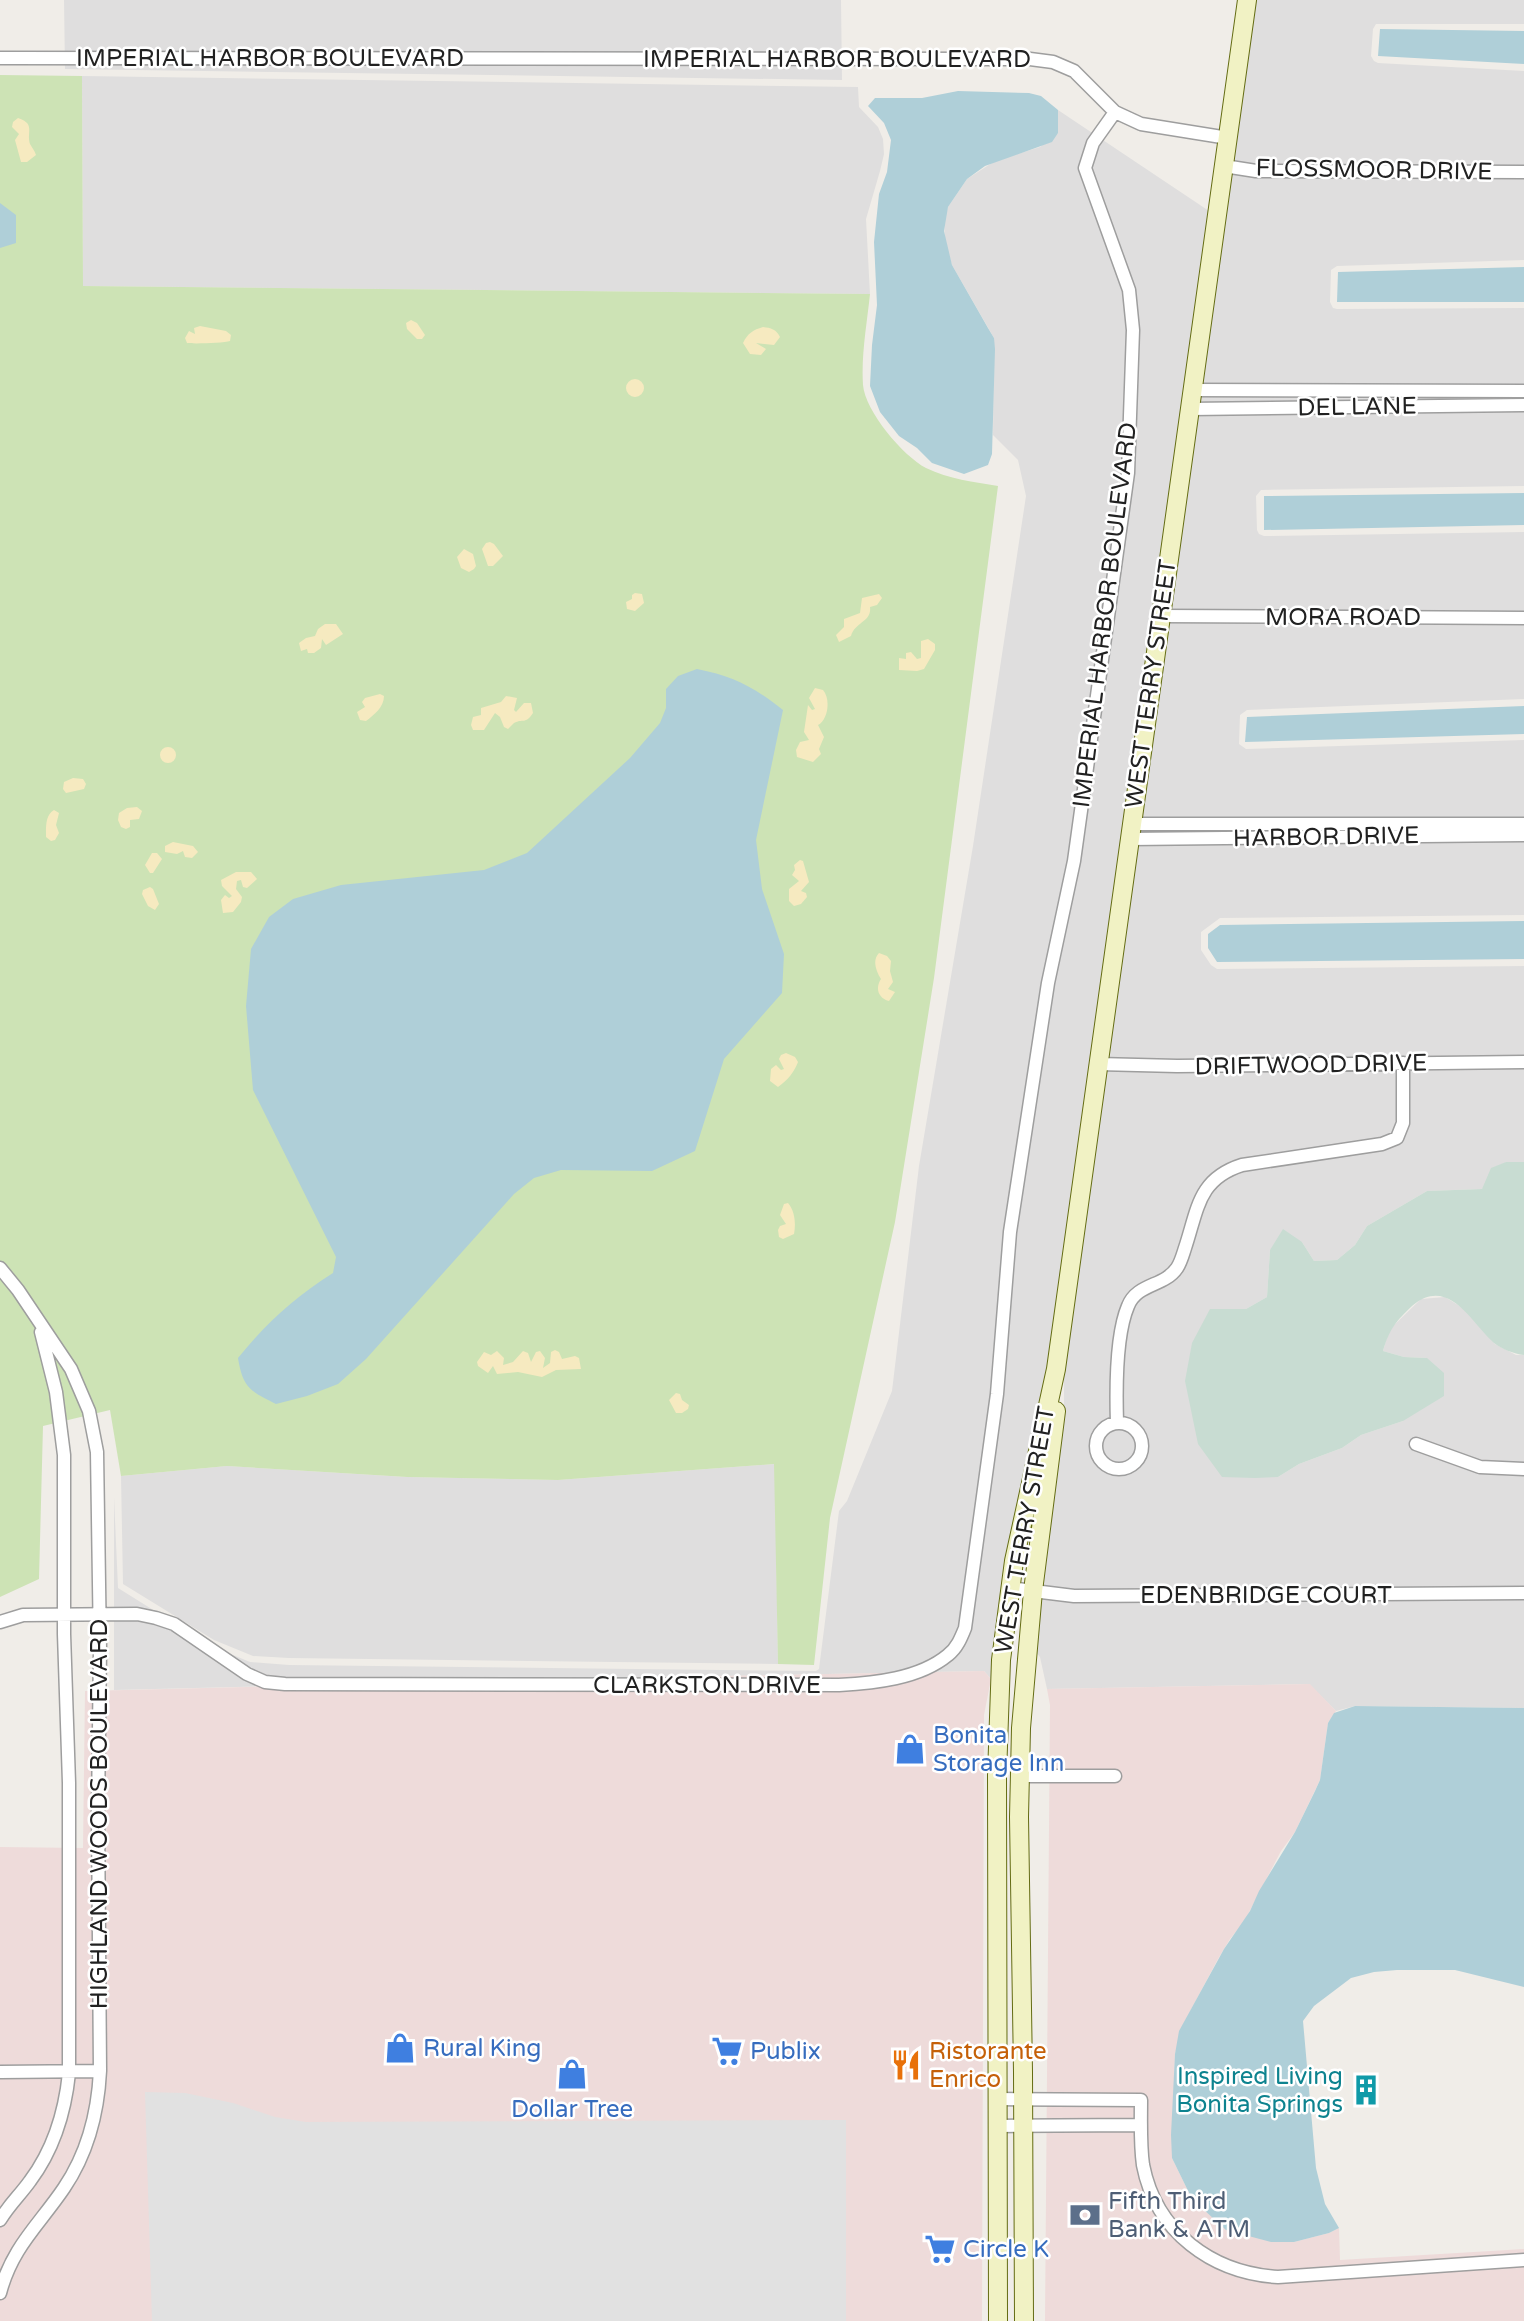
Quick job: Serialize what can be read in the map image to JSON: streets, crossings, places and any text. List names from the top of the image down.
{
  "streets": {
    "street": [
      "IMPERIAL HARBOR BOULEVARD",
      "FLOSSMOOR DRIVE",
      "DEL LANE",
      "MORA ROAD",
      "WEST TERRY STREET",
      "HARBOR DRIVE",
      "DRIFTWOOD DRIVE",
      "EDENBRIDGE COURT",
      "CLARKSTON DRIVE",
      "HIGHLAND WOODS BOULEVARD"
    ]
  },
  "crossings": [
    ["IMPERIAL HARBOR BOULEVARD", "CLARKSTON DRIVE"],
    ["FLOSSMOOR DRIVE", "WEST TERRY STREET"],
    ["DEL LANE", "WEST TERRY STREET"],
    ["MORA ROAD", "WEST TERRY STREET"],
    ["WEST TERRY STREET", "HARBOR DRIVE"],
    ["WEST TERRY STREET", "DRIFTWOOD DRIVE"],
    ["WEST TERRY STREET", "EDENBRIDGE COURT"],
    ["CLARKSTON DRIVE", "HIGHLAND WOODS BOULEVARD"]
  ],
  "places": {
    "shop": ["Bonita Storage Inn", "Rural King", "Dollar Tree"],
    "supermarket": ["Publix", "Circle K"],
    "restaurant": ["Ristorante Enrico"],
    "building": ["Inspired Living Bonita Springs"],
    "bank": ["Fifth Third Bank & ATM"]
  }
}
